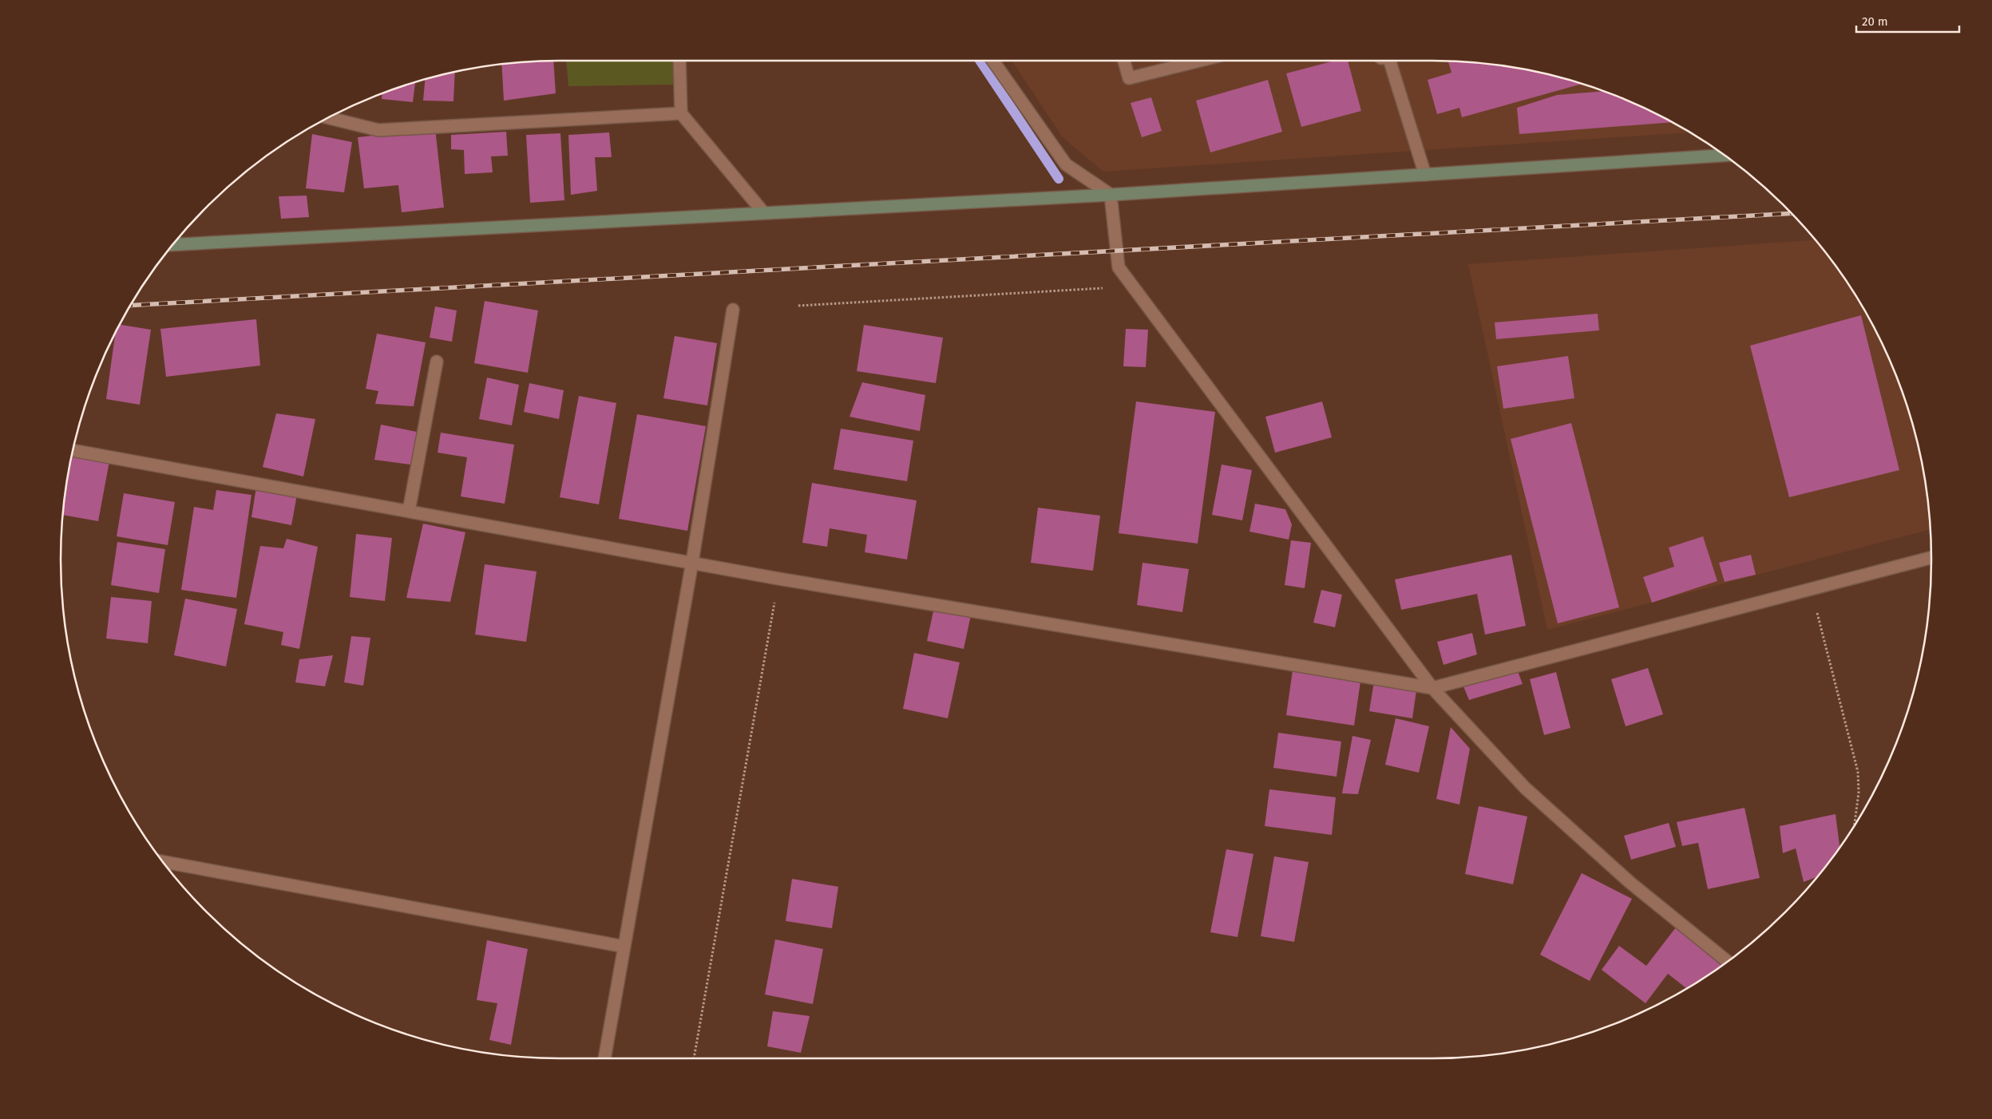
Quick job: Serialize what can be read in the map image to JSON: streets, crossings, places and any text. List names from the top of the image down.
{
  "scale_bar": "20 m"
}
